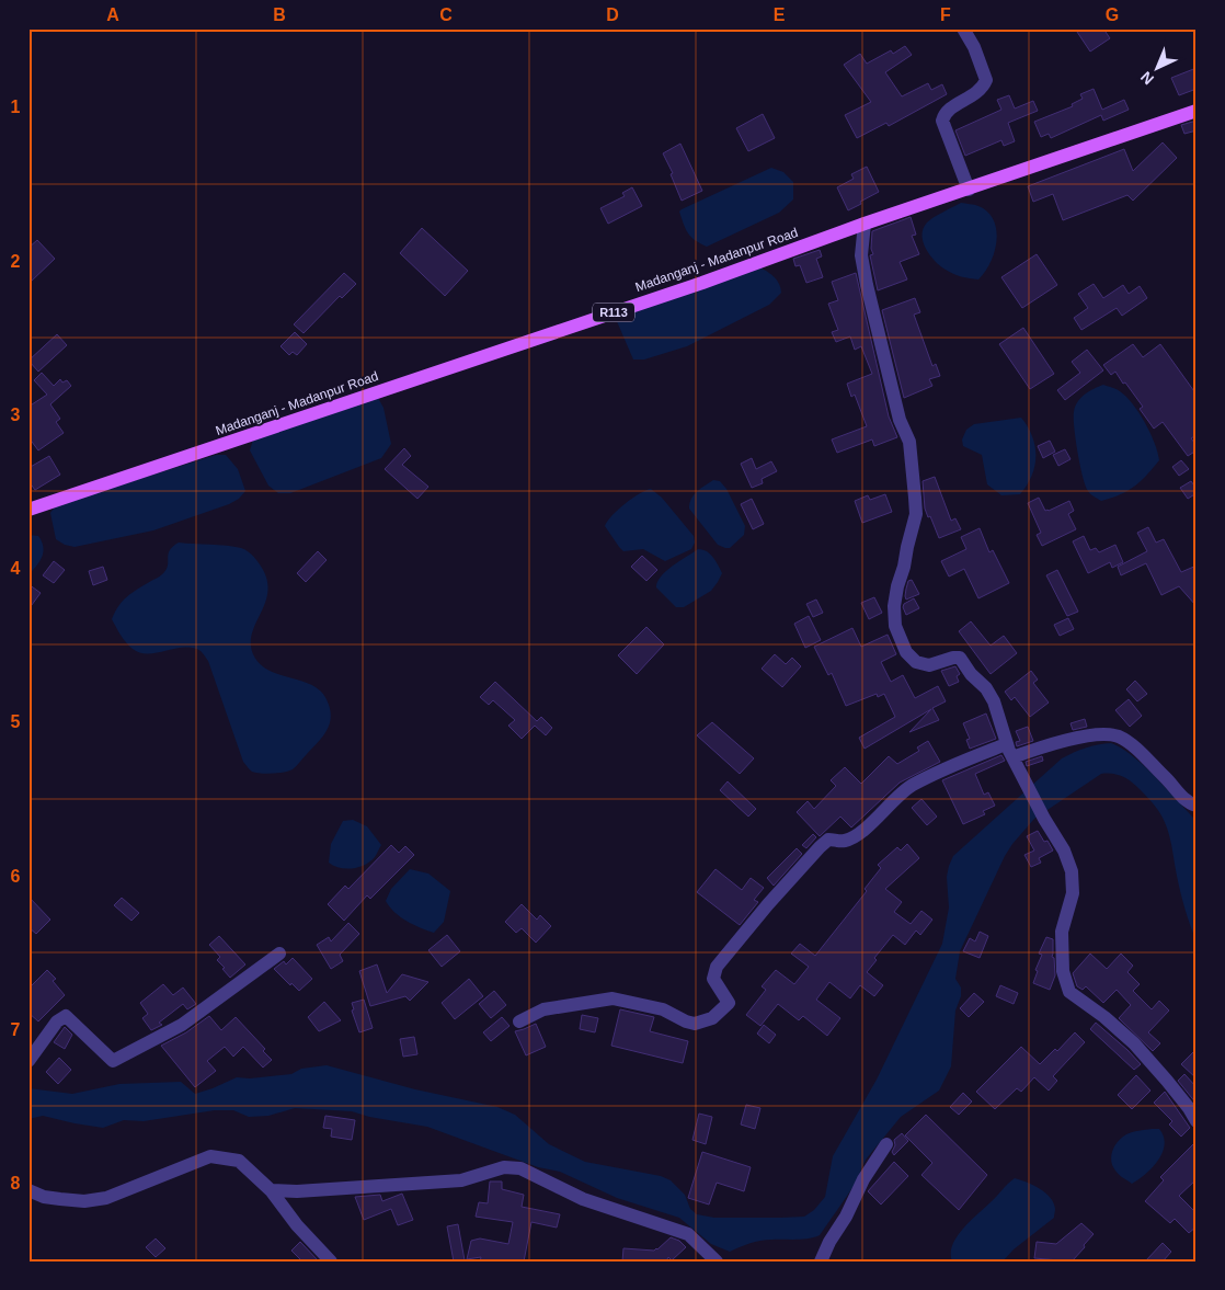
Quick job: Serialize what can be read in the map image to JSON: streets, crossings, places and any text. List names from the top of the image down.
{
  "streets": {
    "main road": ["Madanganj - Madanpur Road", "R113"]
  },
  "north": "bottom left",
  "grid": {
    "columns": [
      "A",
      "B",
      "C",
      "D",
      "E",
      "F",
      "G"
    ],
    "rows": [
      "1",
      "2",
      "3",
      "4",
      "5",
      "6",
      "7",
      "8"
    ]
  }
}
